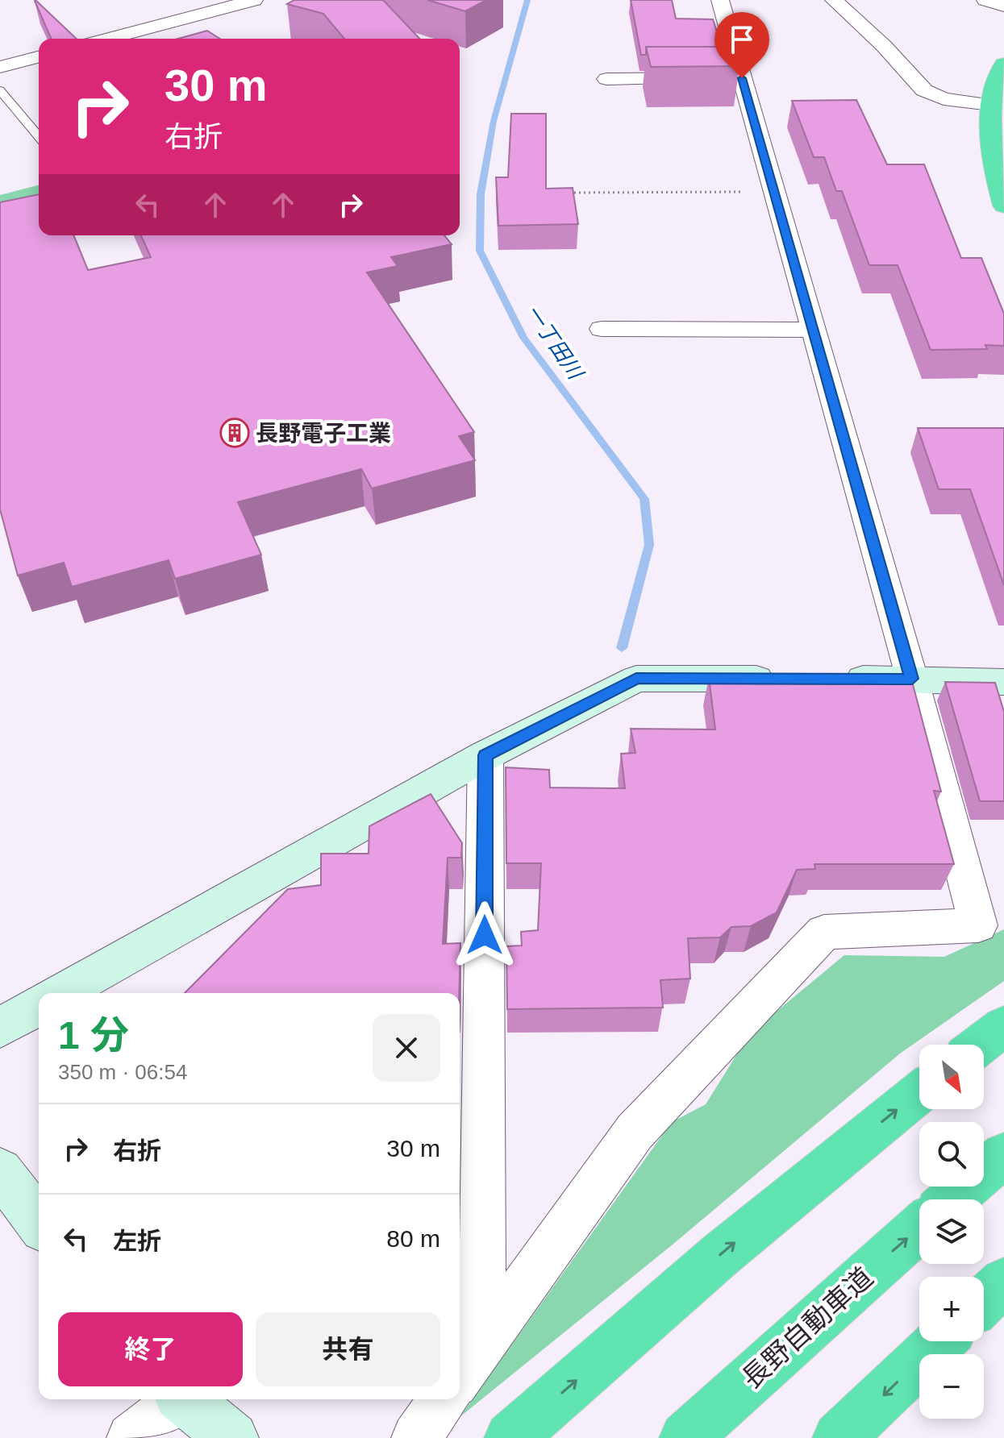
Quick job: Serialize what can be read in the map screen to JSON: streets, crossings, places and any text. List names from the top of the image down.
{
  "streets": {
    "highway": ["長野自動車道"]
  },
  "water": ["一丁田川"],
  "places": {
    "building": ["長野電子工業"]
  },
  "north": "bottom right",
  "page": {
    "turn": ["30 m", "右折"],
    "heading": ["1 分", "350 m · 06:54"],
    "map_buttons": ["+", "−"],
    "list": [
      {
        "name": "右折",
        "value": "30 m"
      },
      {
        "name": "左折",
        "value": "80 m"
      }
    ],
    "buttons": ["終了", "共有"]
  }
}
